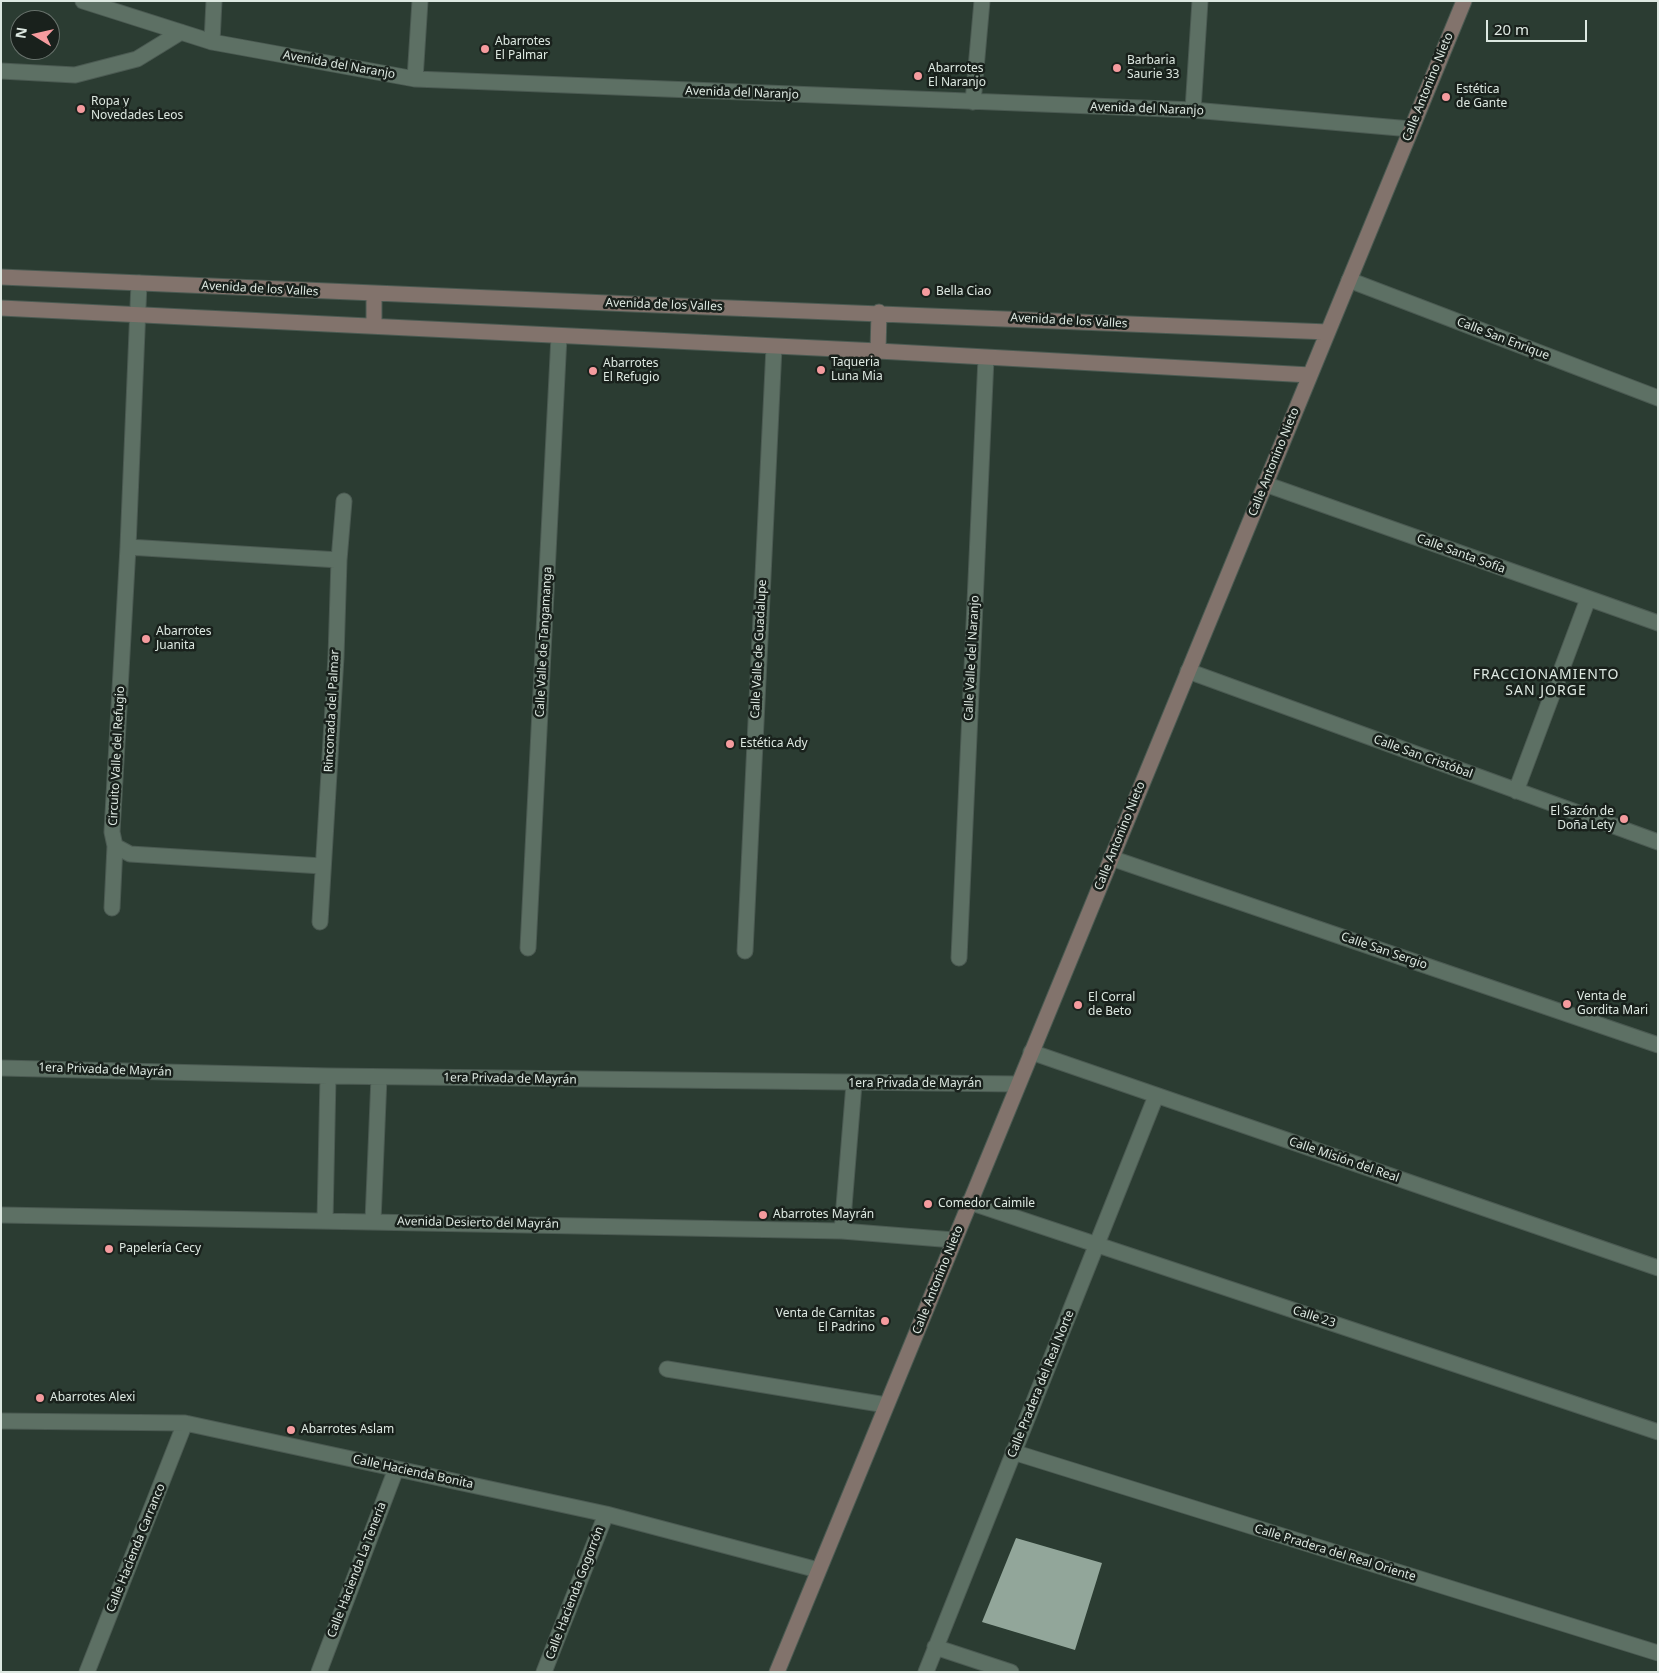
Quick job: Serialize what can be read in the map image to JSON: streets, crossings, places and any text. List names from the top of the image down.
{
  "streets": {
    "street": [
      "Avenida del Naranjo",
      "Calle Antonino Nieto",
      "Avenida de los Valles",
      "Calle San Enrique",
      "Calle Santa Sofía",
      "Calle Valle de Tangamanga",
      "Calle Valle de Guadalupe",
      "Calle Valle del Naranjo",
      "Rinconada del Palmar",
      "Circuito Valle del Refugio",
      "Calle San Cristóbal",
      "Calle San Sergio",
      "1era Privada de Mayrán",
      "Calle Misión del Real",
      "Avenida Desierto del Mayrán",
      "Calle 23",
      "Calle Pradera del Real Norte",
      "Calle Hacienda Bonita",
      "Calle Hacienda Carranco",
      "Calle Pradera del Real Oriente",
      "Calle Hacienda La Tenería",
      "Calle Hacienda Gogorrón"
    ]
  },
  "crossings": [
    ["Avenida del Naranjo", "Calle Antonino Nieto"],
    ["Calle Antonino Nieto", "Avenida de los Valles"],
    ["Calle Antonino Nieto", "Calle San Enrique"],
    ["Calle Antonino Nieto", "Calle Santa Sofía"],
    ["Calle Antonino Nieto", "Calle San Cristóbal"],
    ["Calle Antonino Nieto", "Calle San Sergio"],
    ["Calle Antonino Nieto", "1era Privada de Mayrán"],
    ["Calle Antonino Nieto", "Calle Misión del Real"],
    ["Calle Antonino Nieto", "Avenida Desierto del Mayrán"],
    ["Calle Antonino Nieto", "Calle 23"],
    ["Calle Antonino Nieto", "Calle Hacienda Bonita"],
    ["Avenida de los Valles", "Circuito Valle del Refugio"],
    ["Calle Misión del Real", "Calle Pradera del Real Norte"],
    ["Calle 23", "Calle Pradera del Real Norte"],
    ["Calle Pradera del Real Norte", "Calle Pradera del Real Oriente"],
    ["Calle Hacienda Bonita", "Calle Hacienda Carranco"],
    ["Calle Hacienda Bonita", "Calle Hacienda La Tenería"],
    ["Calle Hacienda Bonita", "Calle Hacienda Gogorrón"]
  ],
  "districts": ["FRACCIONAMIENTO SAN JORGE"],
  "places": [
    "Abarrotes El Palmar",
    "Barbaria Saurie 33",
    "Abarrotes El Naranjo",
    "Estética de Gante",
    "Ropa y Novedades Leos",
    "Bella Ciao",
    "Taqueria Luna Mia",
    "Abarrotes El Refugio",
    "Abarrotes Juanita",
    "Estética Ady",
    "El Sazón de Doña Lety",
    "Venta de Gordita Mari",
    "El Corral de Beto",
    "Comedor Caimile",
    "Abarrotes Mayrán",
    "Papelería Cecy",
    "Venta de Carnitas El Padrino",
    "Abarrotes Alexi",
    "Abarrotes Aslam"
  ],
  "scale_bar": "20 m",
  "north": "left"
}
